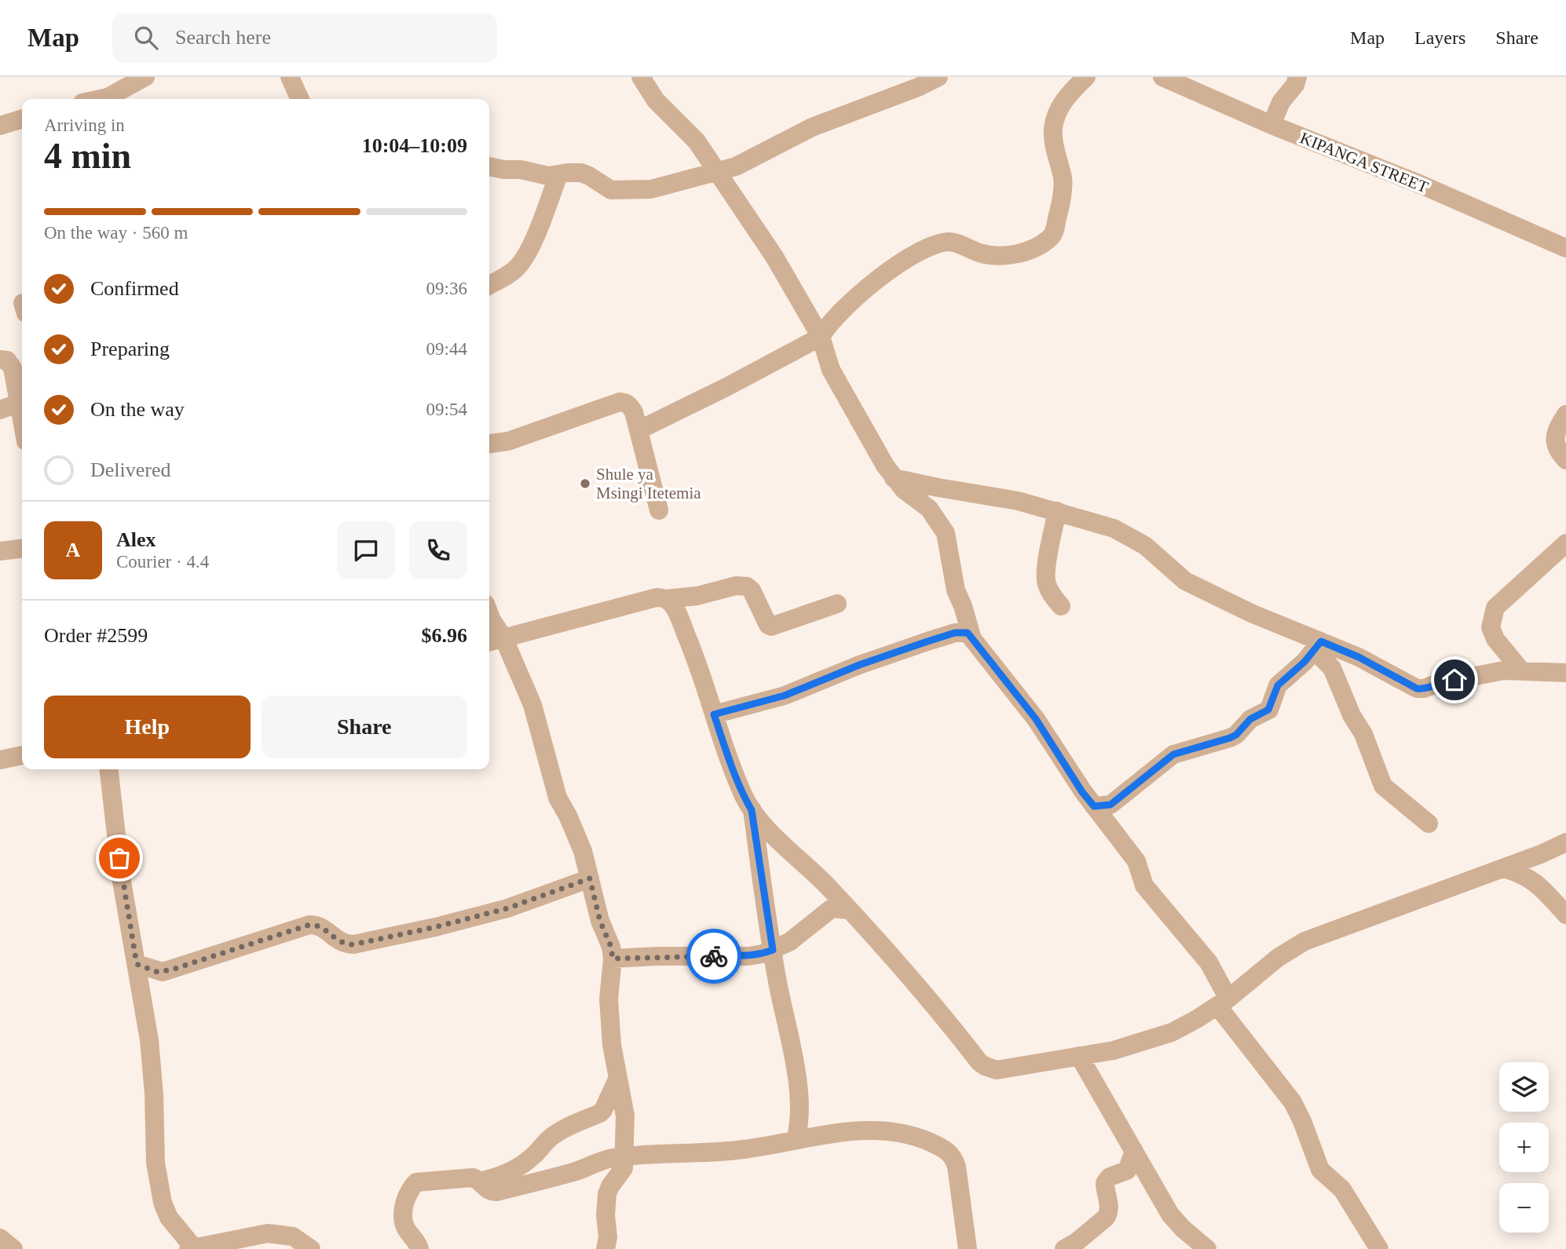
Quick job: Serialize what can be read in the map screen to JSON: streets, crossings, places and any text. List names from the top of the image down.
{
  "streets": {
    "street": ["KIPANGA STREET"]
  },
  "places": ["Shule ya Msingi Itetemia"],
  "page": {
    "header": "Map",
    "search": "Search here",
    "nav": ["Map", "Layers", "Share"],
    "heading": ["4 min", "Arriving in", "10:04–10:09"],
    "panel": [
      "Alex",
      "Courier · 4.4",
      "Order #2599",
      "$6.96"
    ],
    "bar": "On the way · 560 m",
    "list": [
      ["Confirmed", "09:36"],
      ["Preparing", "09:44"],
      ["On the way", "09:54"],
      "Delivered"
    ],
    "round": "A",
    "buttons": ["Help", "Share"],
    "map_buttons": ["+", "−"]
  }
}
